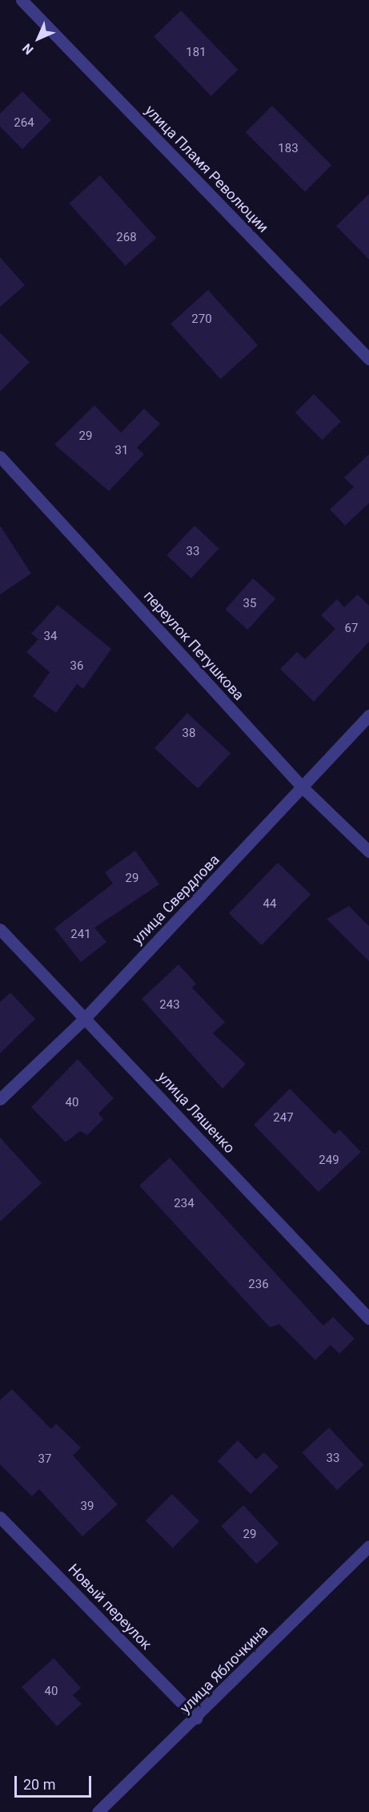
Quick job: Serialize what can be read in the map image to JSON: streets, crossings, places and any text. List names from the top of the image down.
{
  "streets": {
    "street": [
      "улица Пламя Революции",
      "переулок Петушкова",
      "улица Свердлова",
      "улица Ляшенко",
      "Новый переулок",
      "улица Яблочкина"
    ]
  },
  "crossings": [
    ["переулок Петушкова", "улица Свердлова"],
    ["улица Свердлова", "улица Ляшенко"],
    ["Новый переулок", "улица Яблочкина"]
  ],
  "house_numbers": [
    "181",
    "264",
    "183",
    "268",
    "270",
    "29",
    "31",
    "33",
    "35",
    "67",
    "34",
    "36",
    "38",
    "29",
    "44",
    "241",
    "243",
    "40",
    "247",
    "249",
    "234",
    "236",
    "33",
    "37",
    "39",
    "29",
    "40"
  ],
  "scale_bar": "20 m",
  "north": "bottom left"
}
